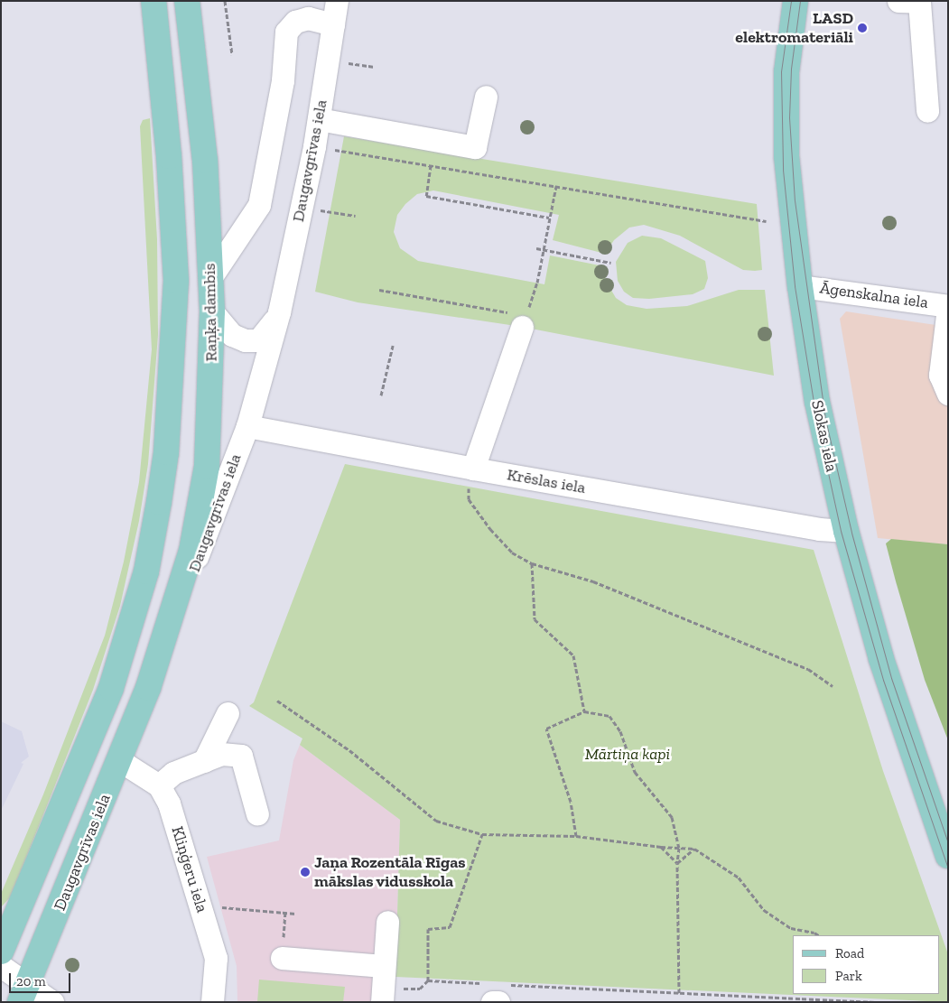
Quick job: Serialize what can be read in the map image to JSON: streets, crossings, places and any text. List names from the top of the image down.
{
  "streets": {
    "main road": ["Daugavgrīvas iela", "Raņķa dambis", "Slokas iela"],
    "street": ["Āgenskalna iela", "Krēslas iela", "Kliņģeru iela"]
  },
  "crossings": [
    ["Daugavgrīvas iela", "Raņķa dambis"],
    ["Daugavgrīvas iela", "Krēslas iela"],
    ["Daugavgrīvas iela", "Kliņģeru iela"],
    ["Āgenskalna iela", "Slokas iela"],
    ["Slokas iela", "Krēslas iela"]
  ],
  "parks": ["Mārtiņa kapi"],
  "places": ["LASD elektromateriāli", "Jaņa Rozentāla Rīgas mākslas vidusskola"],
  "legend": ["Road", "Park"],
  "scale_bar": "20 m"
}
